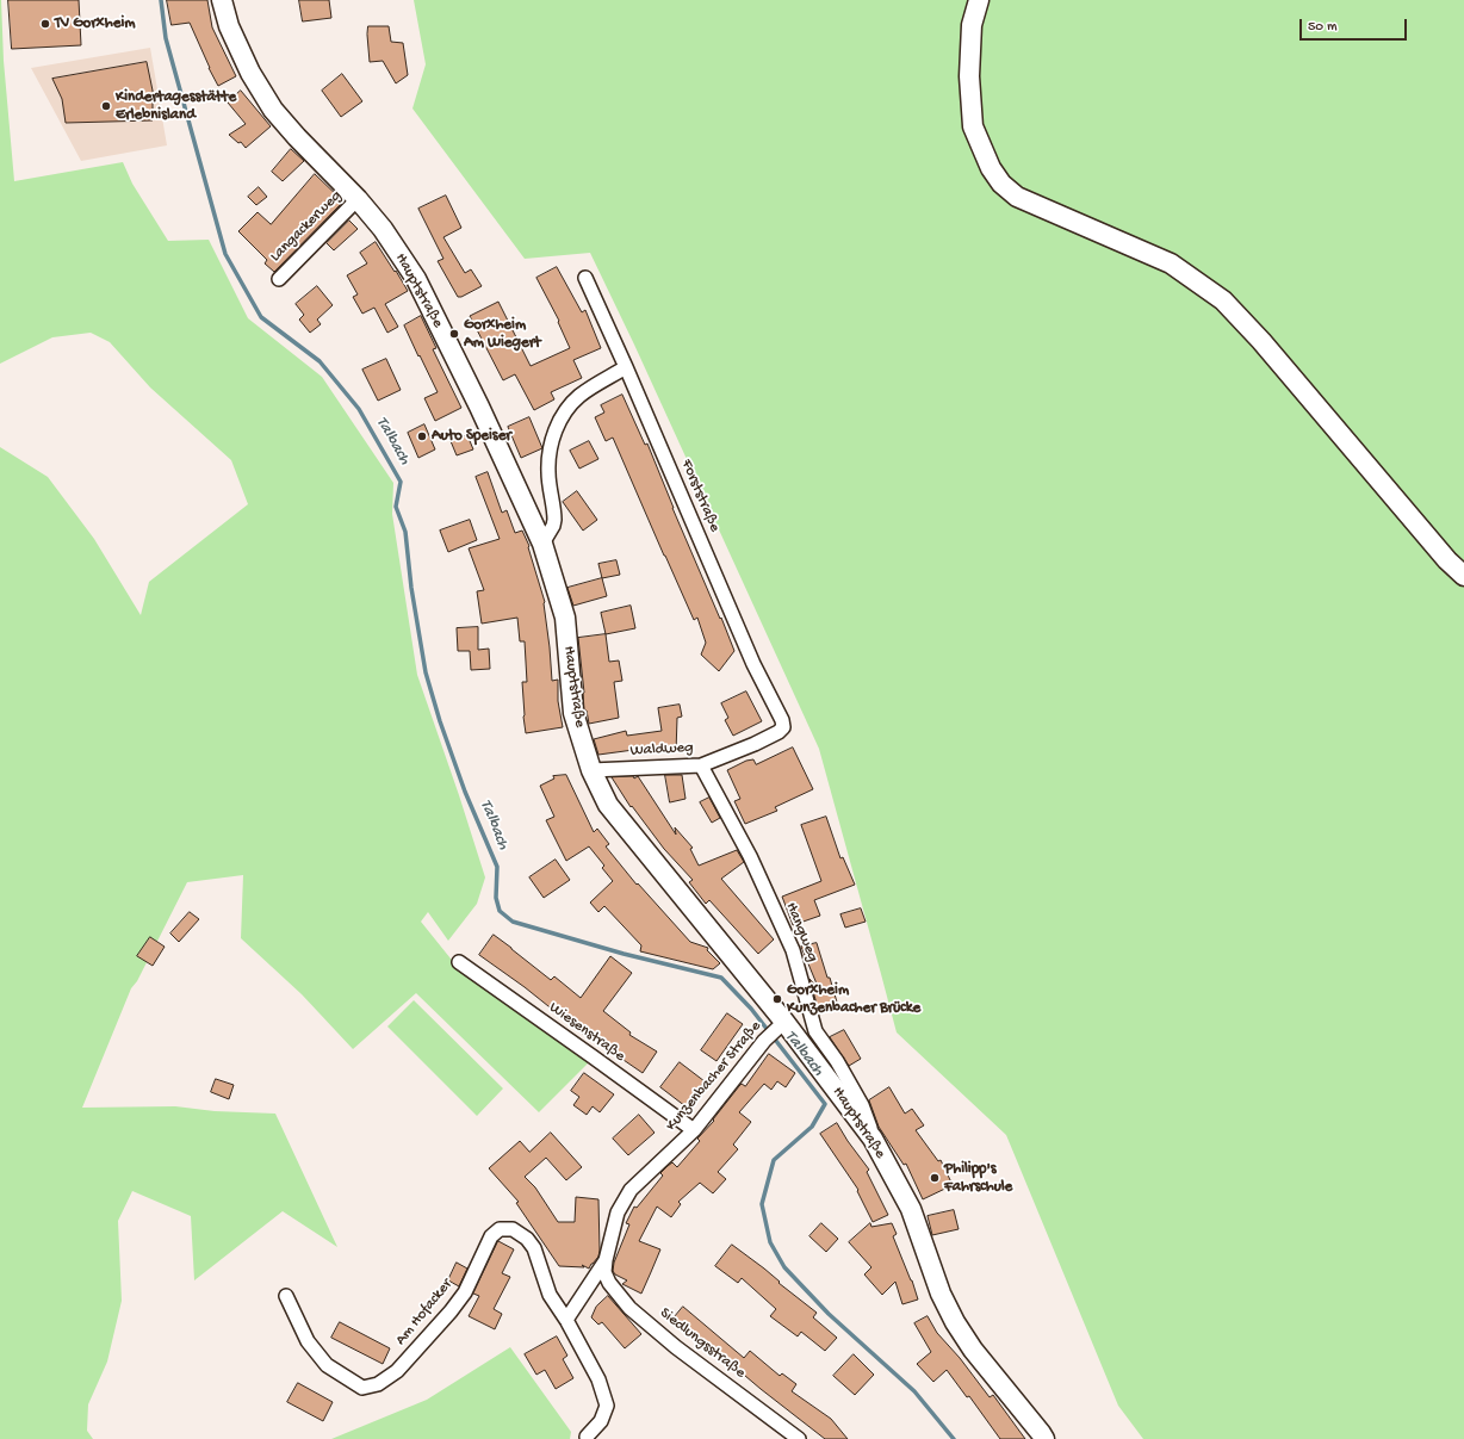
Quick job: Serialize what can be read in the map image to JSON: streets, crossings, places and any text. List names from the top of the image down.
{
  "streets": {
    "main road": ["Hauptstraße"],
    "street": [
      "Langackerweg",
      "Forststraße",
      "Waldweg",
      "Hangweg",
      "Wiesenstraße",
      "Kunzenbacher Straße",
      "Am Hofacker",
      "Siedlungsstraße"
    ]
  },
  "crossings": [
    ["Langackerweg", "Hauptstraße"],
    ["Hauptstraße", "Waldweg"],
    ["Hauptstraße", "Hangweg"],
    ["Hauptstraße", "Kunzenbacher Straße"],
    ["Forststraße", "Waldweg"],
    ["Waldweg", "Hangweg"],
    ["Wiesenstraße", "Kunzenbacher Straße"],
    ["Kunzenbacher Straße", "Am Hofacker"],
    ["Kunzenbacher Straße", "Siedlungsstraße"]
  ],
  "water": ["Talbach"],
  "places": [
    "TV Gorxheim",
    "Kindertagesstätte Erlebnisland",
    "Gorxheim Am Wiegert",
    "Auto Speiser",
    "Gorxheim Kunzenbacher Brücke",
    "Philipp's Fahrschule"
  ],
  "scale_bar": "50 m"
}
